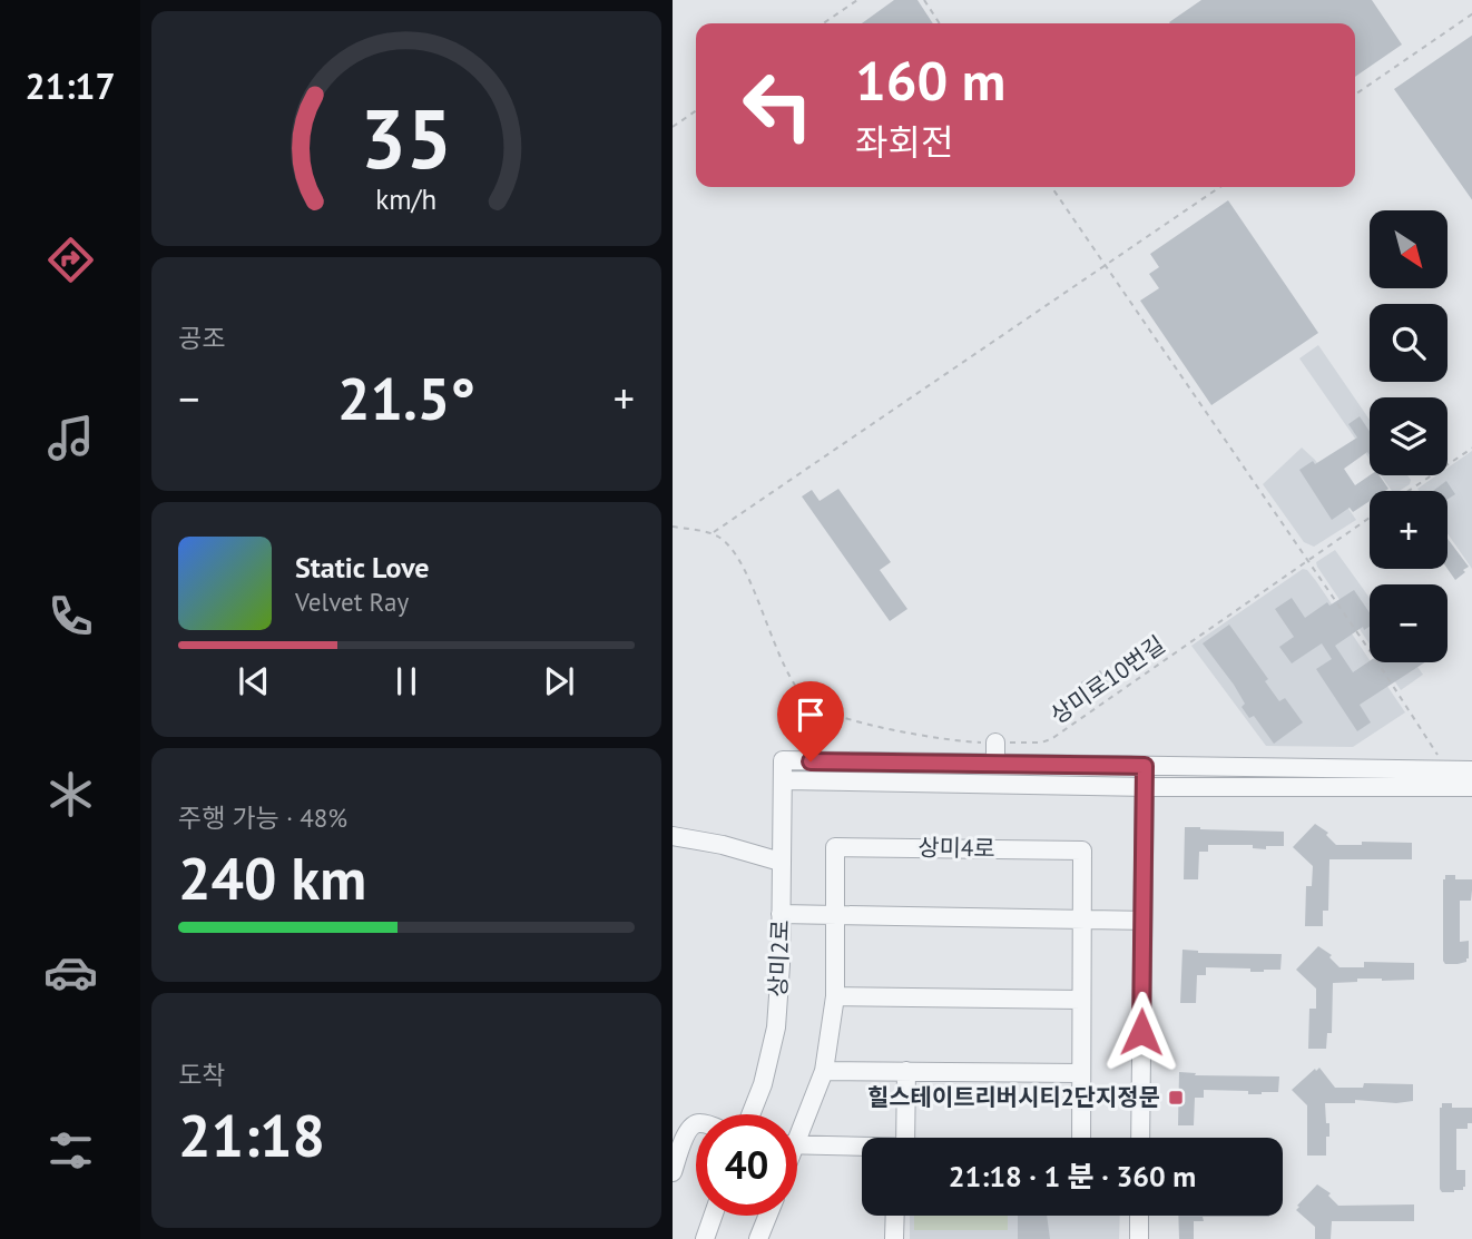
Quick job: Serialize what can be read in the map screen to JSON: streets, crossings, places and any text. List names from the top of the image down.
{
  "streets": {
    "street": ["상미4로", "상미2로"],
    "path": ["상미로10번길"]
  },
  "places": {
    "transit": ["힐스테이트리버시티2단지정문"]
  },
  "north": "bottom right",
  "page": {
    "tabs": "21:17",
    "turn": ["160 m", "좌회전"],
    "map_buttons": ["+", "−"],
    "tile": [
      "공조",
      ["주행 가능 · 48%", "240 km"],
      ["도착", "21:18"]
    ],
    "heat": ["−", "21.5°", "+"],
    "song": ["Static Love", "Velvet Ray"],
    "limit": "40",
    "trip": "21:18 · 1 분 · 360 m",
    "gauge": ["35", "km/h"]
  }
}
